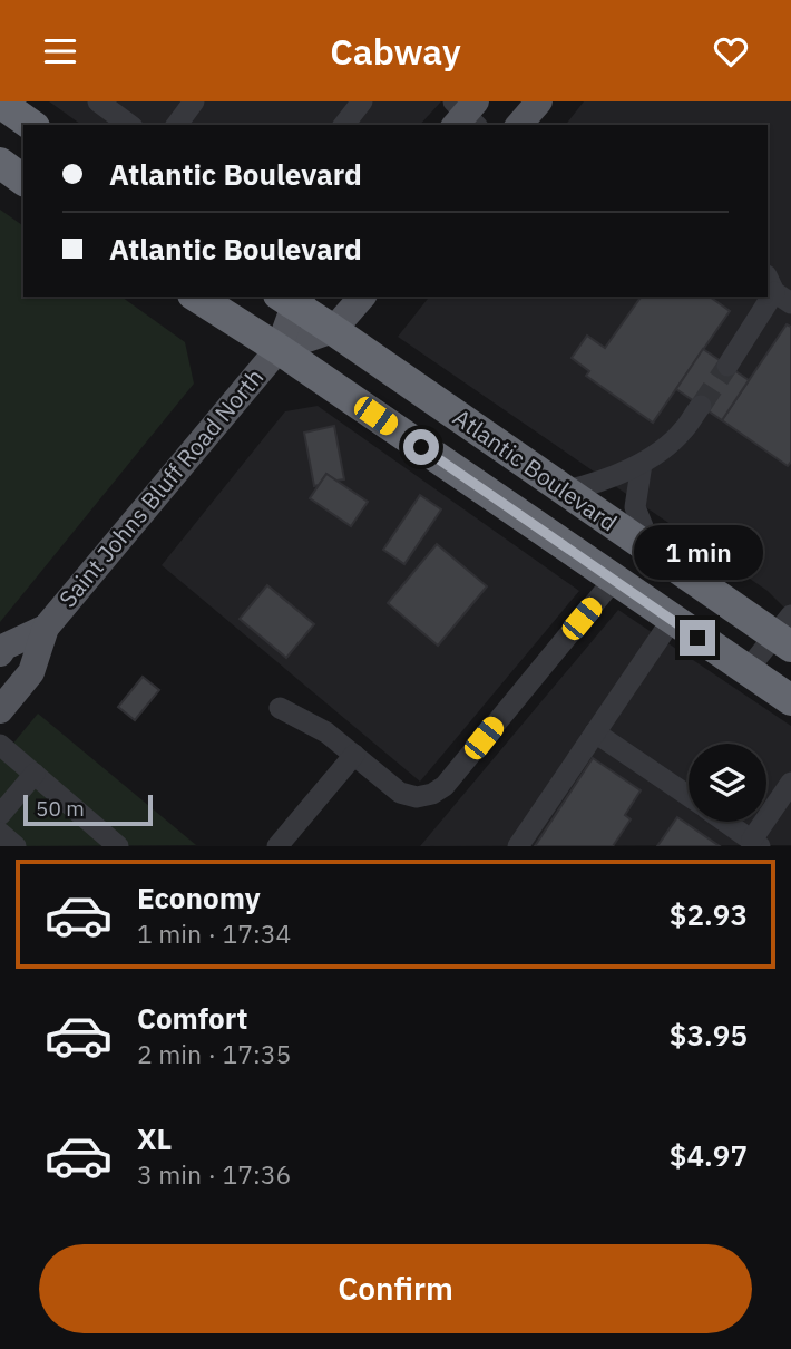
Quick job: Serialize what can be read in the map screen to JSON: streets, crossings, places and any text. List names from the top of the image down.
{
  "streets": {
    "highway": ["Atlantic Boulevard"],
    "main road": ["Saint Johns Bluff Road North"]
  },
  "crossings": [
    ["Atlantic Boulevard", "Saint Johns Bluff Road North"]
  ],
  "scale_bar": "50 m",
  "page": {
    "header": "Cabway",
    "banner": ["Atlantic Boulevard", "Atlantic Boulevard"],
    "bubble": "1 min",
    "scale": "50 m",
    "list": [
      {
        "name": "Economy",
        "note": "1 min · 17:34",
        "value": "$2.93"
      },
      {
        "name": "Comfort",
        "note": "2 min · 17:35",
        "value": "$3.95"
      },
      {
        "name": "XL",
        "note": "3 min · 17:36",
        "value": "$4.97"
      }
    ],
    "buttons": "Confirm"
  }
}
